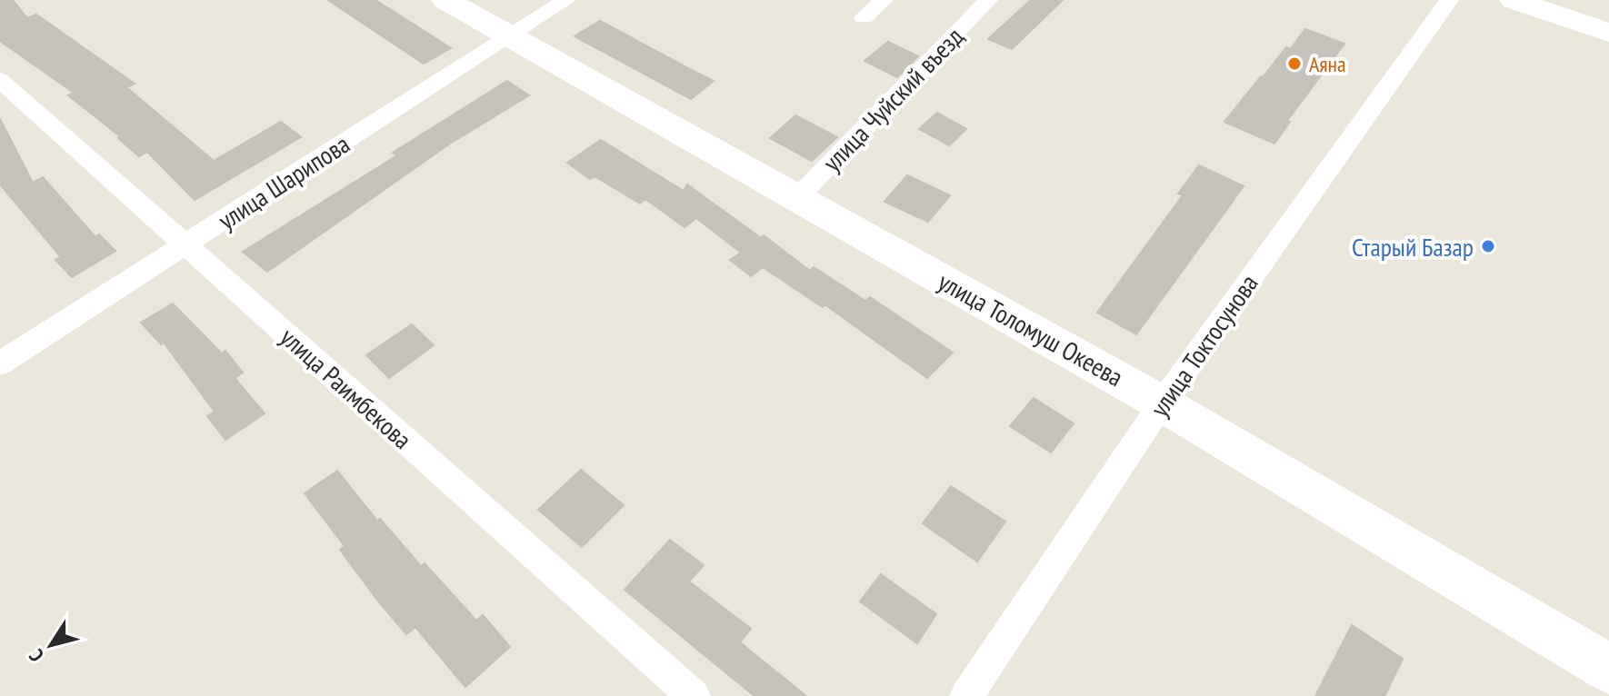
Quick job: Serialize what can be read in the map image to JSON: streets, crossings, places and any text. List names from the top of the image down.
{
  "streets": {
    "street": [
      "улица Чуйский въезд",
      "улица Шарипова",
      "улица Толомуш Океева",
      "улица Токтосунова",
      "улица Раимбекова"
    ]
  },
  "crossings": [
    ["улица Чуйский въезд", "улица Толомуш Океева"],
    ["улица Шарипова", "улица Толомуш Океева"],
    ["улица Шарипова", "улица Раимбекова"],
    ["улица Толомуш Океева", "улица Токтосунова"]
  ],
  "places": ["Аяна", "Старый Базар"],
  "north": "bottom left"
}
